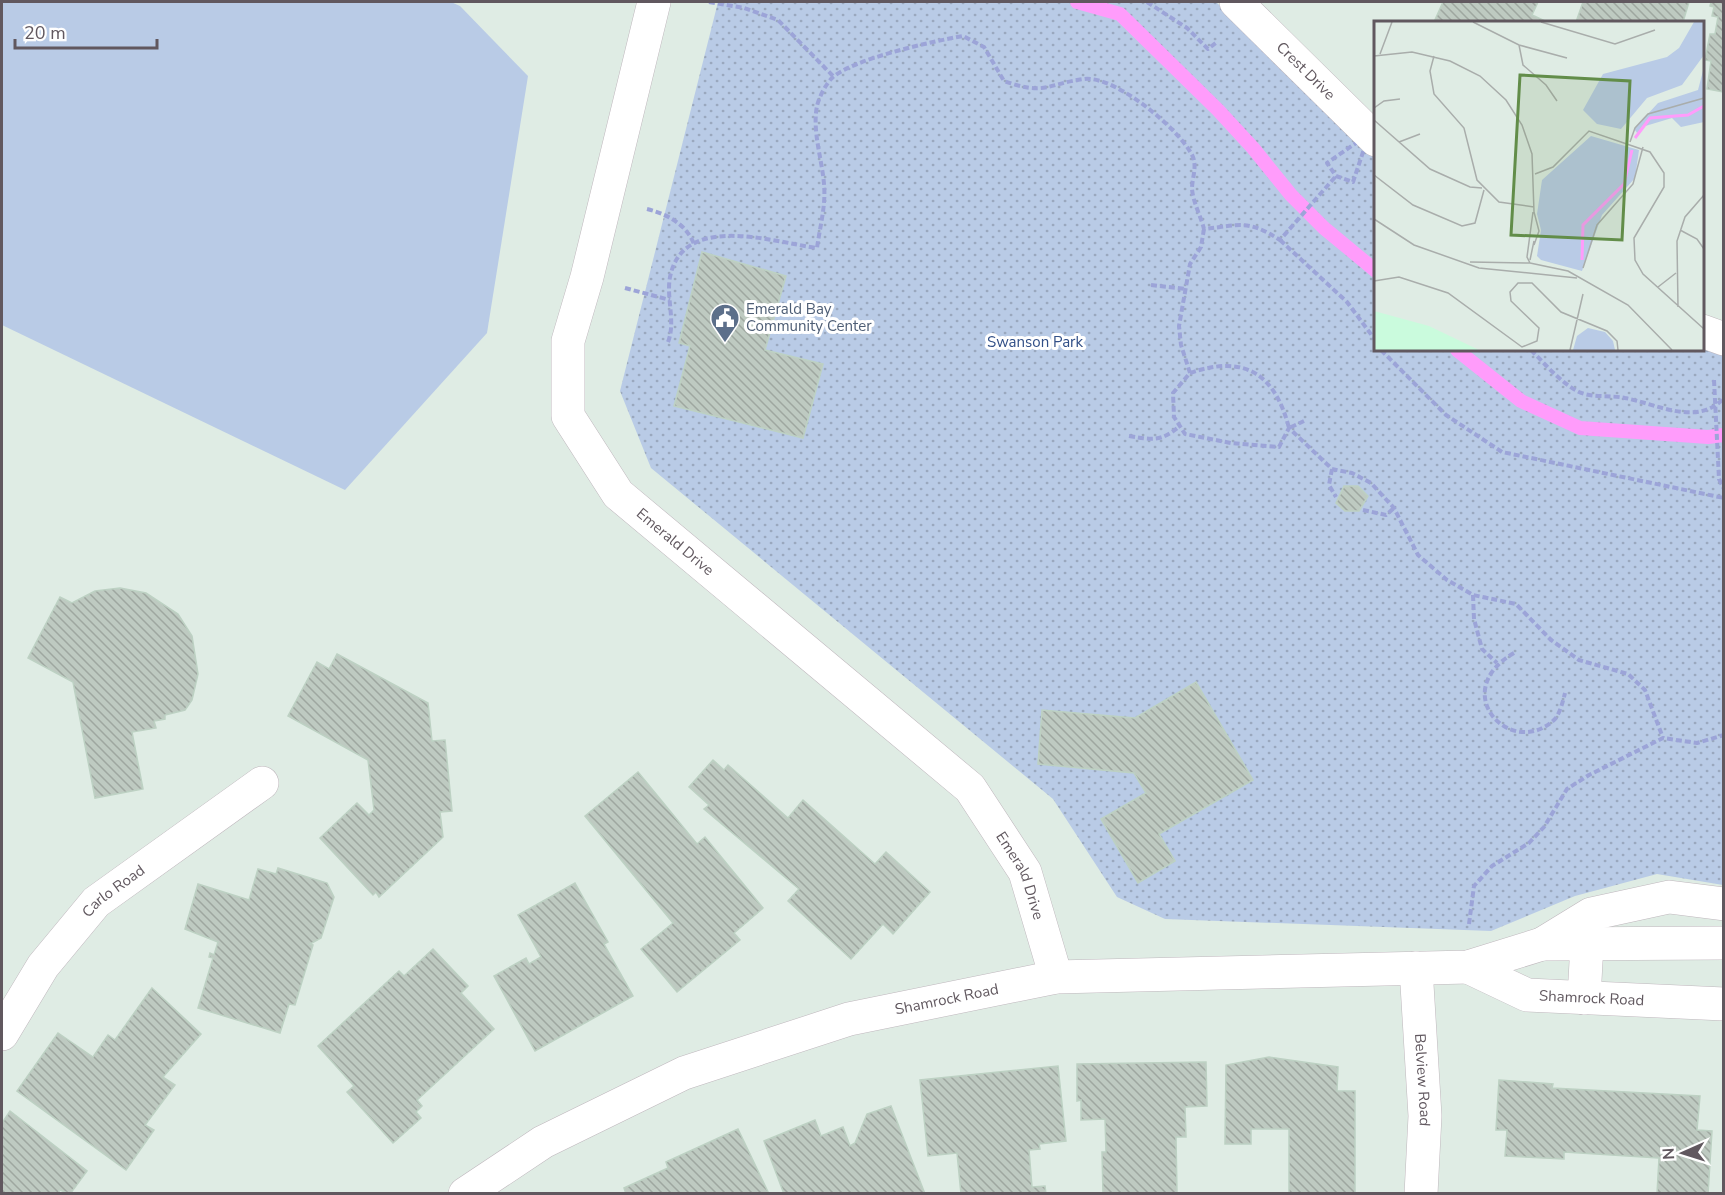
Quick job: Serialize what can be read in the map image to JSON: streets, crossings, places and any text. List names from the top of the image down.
{
  "streets": {
    "street": [
      "Crest Drive",
      "Emerald Drive",
      "Carlo Road",
      "Shamrock Road",
      "Belview Road"
    ]
  },
  "crossings": [
    ["Emerald Drive", "Shamrock Road"],
    ["Shamrock Road", "Belview Road"]
  ],
  "parks": ["Swanson Park"],
  "places": {
    "public building": ["Emerald Bay Community Center"]
  },
  "scale_bar": "20 m",
  "north": "left"
}
